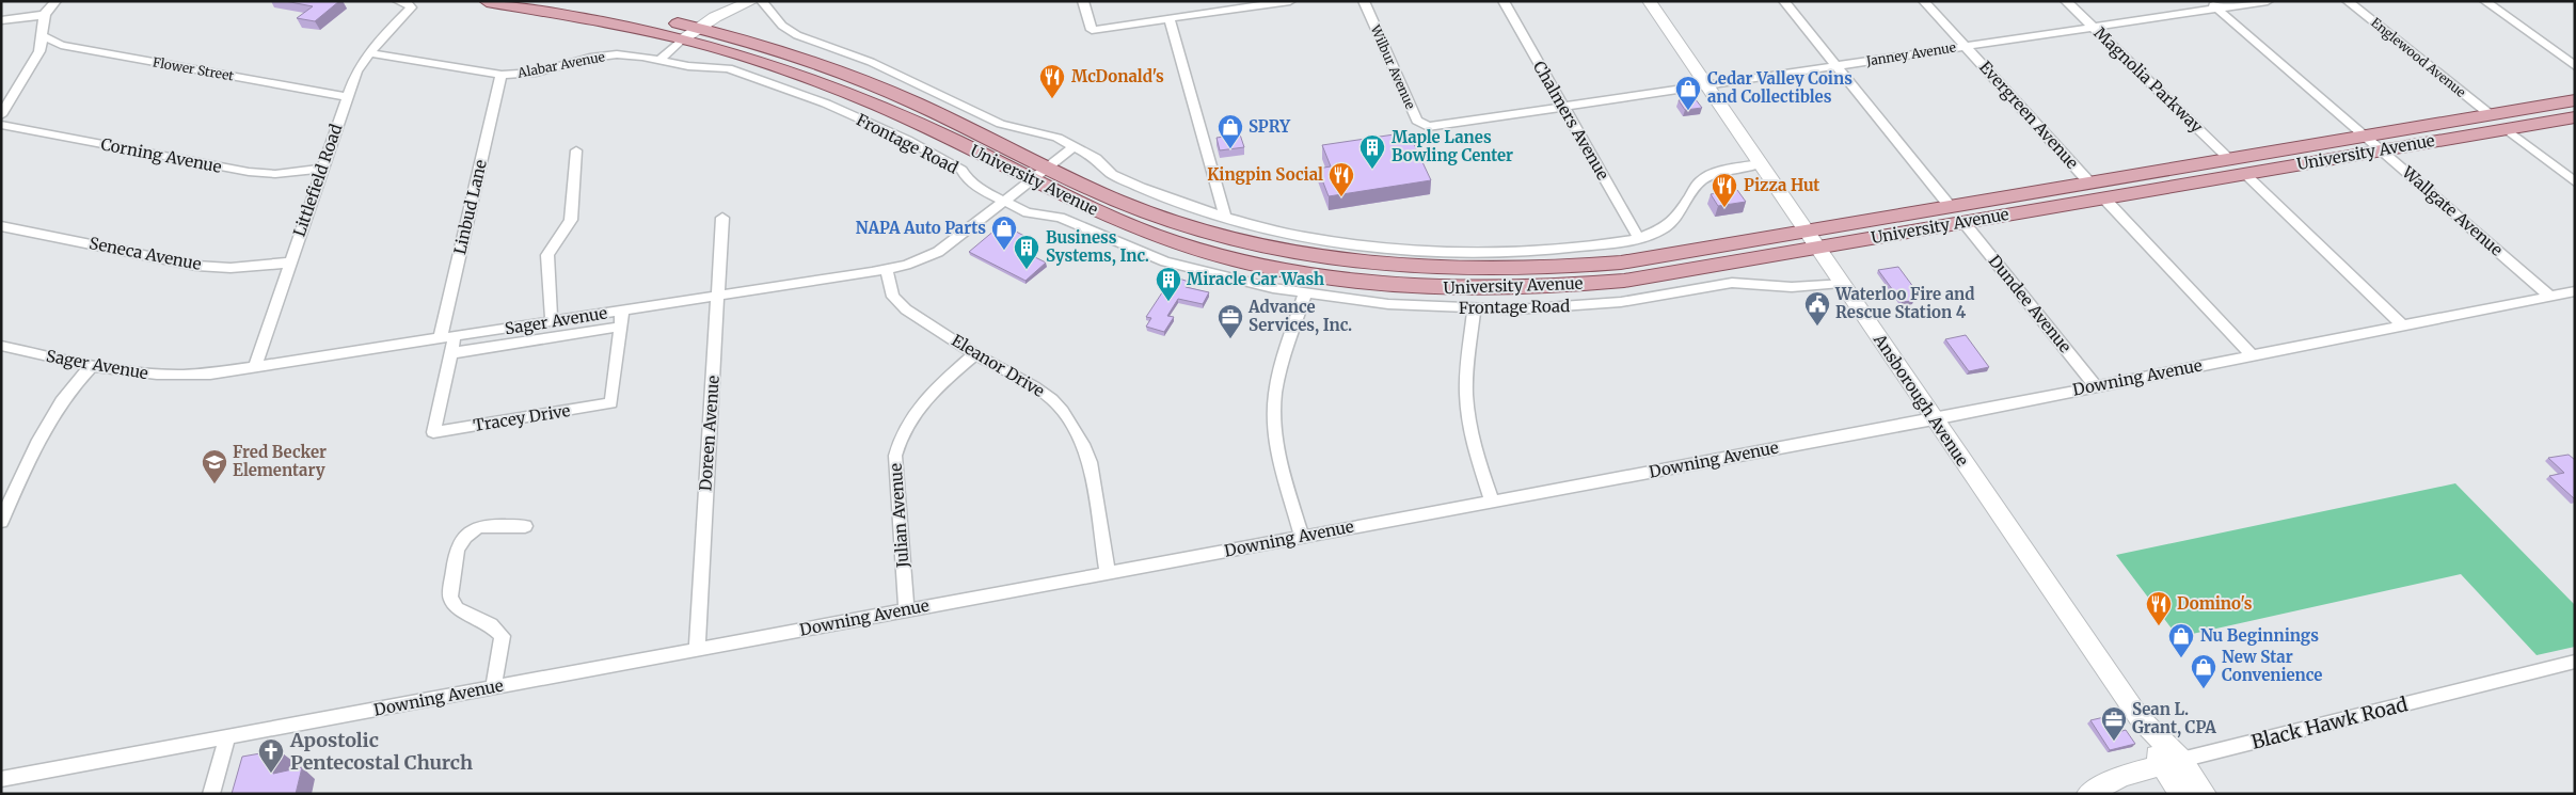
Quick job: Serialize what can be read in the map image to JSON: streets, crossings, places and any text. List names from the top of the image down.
{
  "streets": {
    "main road": ["University Avenue", "Ansborough Avenue", "Black Hawk Road"],
    "street": [
      "Janney Avenue",
      "Englewood Avenue",
      "Alabar Avenue",
      "Wilbur Avenue",
      "Flower Street",
      "Magnolia Parkway",
      "Evergreen Avenue",
      "Chalmers Avenue",
      "Frontage Road",
      "Corning Avenue",
      "Littlefield Road",
      "Linbud Lane",
      "Wallgate Avenue",
      "Seneca Avenue",
      "Dundee Avenue",
      "Sager Avenue",
      "Eleanor Drive",
      "Downing Avenue",
      "Tracey Drive",
      "Doreen Avenue",
      "Julian Avenue"
    ]
  },
  "crossings": [
    ["Janney Avenue", "Wilbur Avenue"],
    ["Janney Avenue", "Magnolia Parkway"],
    ["Janney Avenue", "Evergreen Avenue"],
    ["Janney Avenue", "Chalmers Avenue"],
    ["Janney Avenue", "Wallgate Avenue"],
    ["Janney Avenue", "Ansborough Avenue"],
    ["Englewood Avenue", "University Avenue"],
    ["Alabar Avenue", "Frontage Road"],
    ["Alabar Avenue", "Littlefield Road"],
    ["Alabar Avenue", "Linbud Lane"],
    ["Flower Street", "Littlefield Road"],
    ["Magnolia Parkway", "University Avenue"],
    ["Evergreen Avenue", "University Avenue"],
    ["Frontage Road", "Sager Avenue"],
    ["Frontage Road", "Ansborough Avenue"],
    ["University Avenue", "Wallgate Avenue"],
    ["University Avenue", "Dundee Avenue"],
    ["University Avenue", "Sager Avenue"],
    ["University Avenue", "Ansborough Avenue"],
    ["Corning Avenue", "Littlefield Road"],
    ["Littlefield Road", "Seneca Avenue"],
    ["Littlefield Road", "Sager Avenue"],
    ["Linbud Lane", "Sager Avenue"],
    ["Wallgate Avenue", "Downing Avenue"],
    ["Dundee Avenue", "Downing Avenue"],
    ["Sager Avenue", "Eleanor Drive"],
    ["Sager Avenue", "Doreen Avenue"],
    ["Eleanor Drive", "Downing Avenue"],
    ["Eleanor Drive", "Julian Avenue"],
    ["Downing Avenue", "Ansborough Avenue"],
    ["Downing Avenue", "Doreen Avenue"],
    ["Downing Avenue", "Julian Avenue"],
    ["Ansborough Avenue", "Black Hawk Road"]
  ],
  "places": {
    "restaurant": [
      "McDonald's",
      "Kingpin Social",
      "Pizza Hut",
      "Domino's"
    ],
    "shop": [
      "Cedar Valley Coins and Collectibles",
      "SPRY",
      "NAPA Auto Parts",
      "Nu Beginnings",
      "New Star Convenience"
    ],
    "building": ["Maple Lanes Bowling Center", "Business Systems, Inc.", "Miracle Car Wash"],
    "public building": ["Waterloo Fire and Rescue Station 4"],
    "office": ["Advance Services, Inc.", "Sean L. Grant, CPA"],
    "school or university": ["Fred Becker Elementary"],
    "church": ["Apostolic Pentecostal Church"]
  }
}
